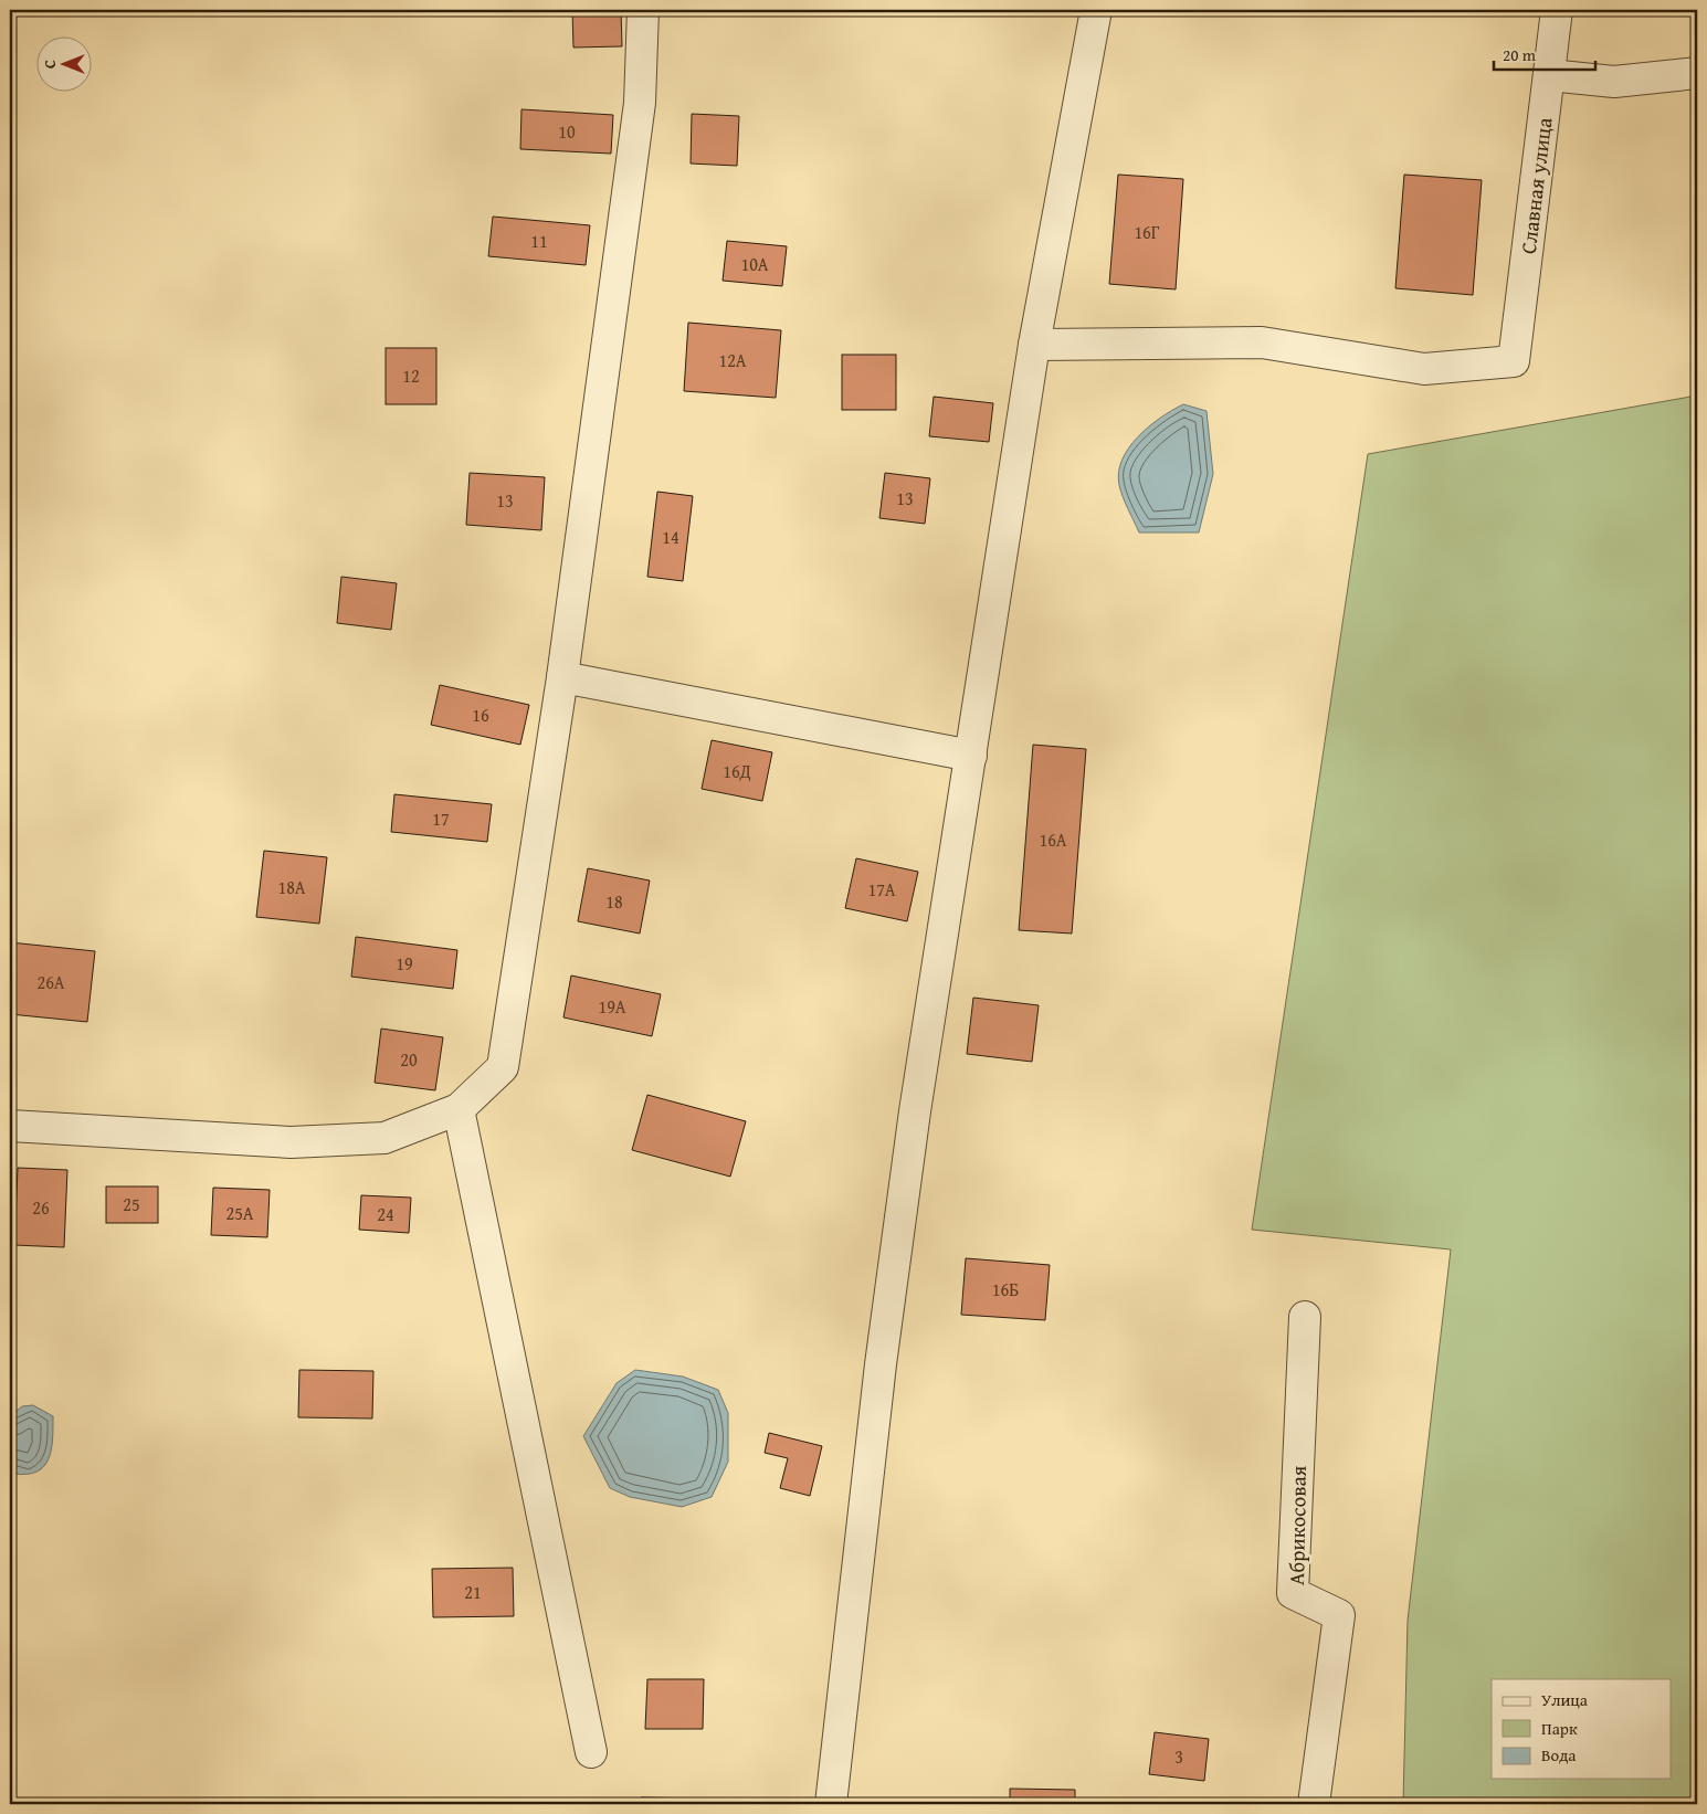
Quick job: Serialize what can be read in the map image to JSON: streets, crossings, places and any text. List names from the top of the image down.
{
  "streets": {
    "street": ["Славная улица", "Абрикосовая"]
  },
  "house_numbers": [
    "10",
    "16Г",
    "11",
    "10А",
    "12А",
    "12",
    "13",
    "13",
    "14",
    "16",
    "16Д",
    "17",
    "16А",
    "18А",
    "17А",
    "18",
    "19",
    "26А",
    "19А",
    "20",
    "25",
    "26",
    "25А",
    "24",
    "16Б",
    "21",
    "3"
  ],
  "legend": ["Улица", "Парк", "Вода"],
  "scale_bar": "20 m",
  "north": "left"
}
